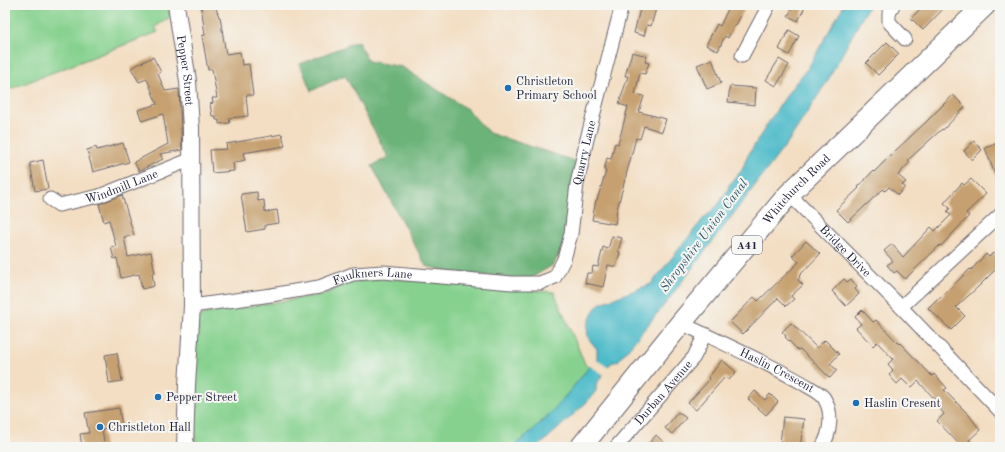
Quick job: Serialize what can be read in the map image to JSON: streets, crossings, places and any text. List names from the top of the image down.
{
  "streets": {
    "highway": ["Whitchurch Road", "A41"],
    "street": [
      "Pepper Street",
      "Quarry Lane",
      "Windmill Lane",
      "Bridge Drive",
      "Faulkners Lane",
      "Haslin Crescent",
      "Durban Avenue"
    ]
  },
  "crossings": [
    ["Pepper Street", "Windmill Lane"],
    ["Pepper Street", "Faulkners Lane"],
    ["Quarry Lane", "Faulkners Lane"],
    ["Whitchurch Road", "Bridge Drive"],
    ["Whitchurch Road", "Haslin Crescent"],
    ["Haslin Crescent", "Durban Avenue"]
  ],
  "water": ["Shropshire Union Canal"],
  "places": [
    "Christleton Primary School",
    "Pepper Street",
    "Haslin Cresent",
    "Christleton Hall"
  ]
}
